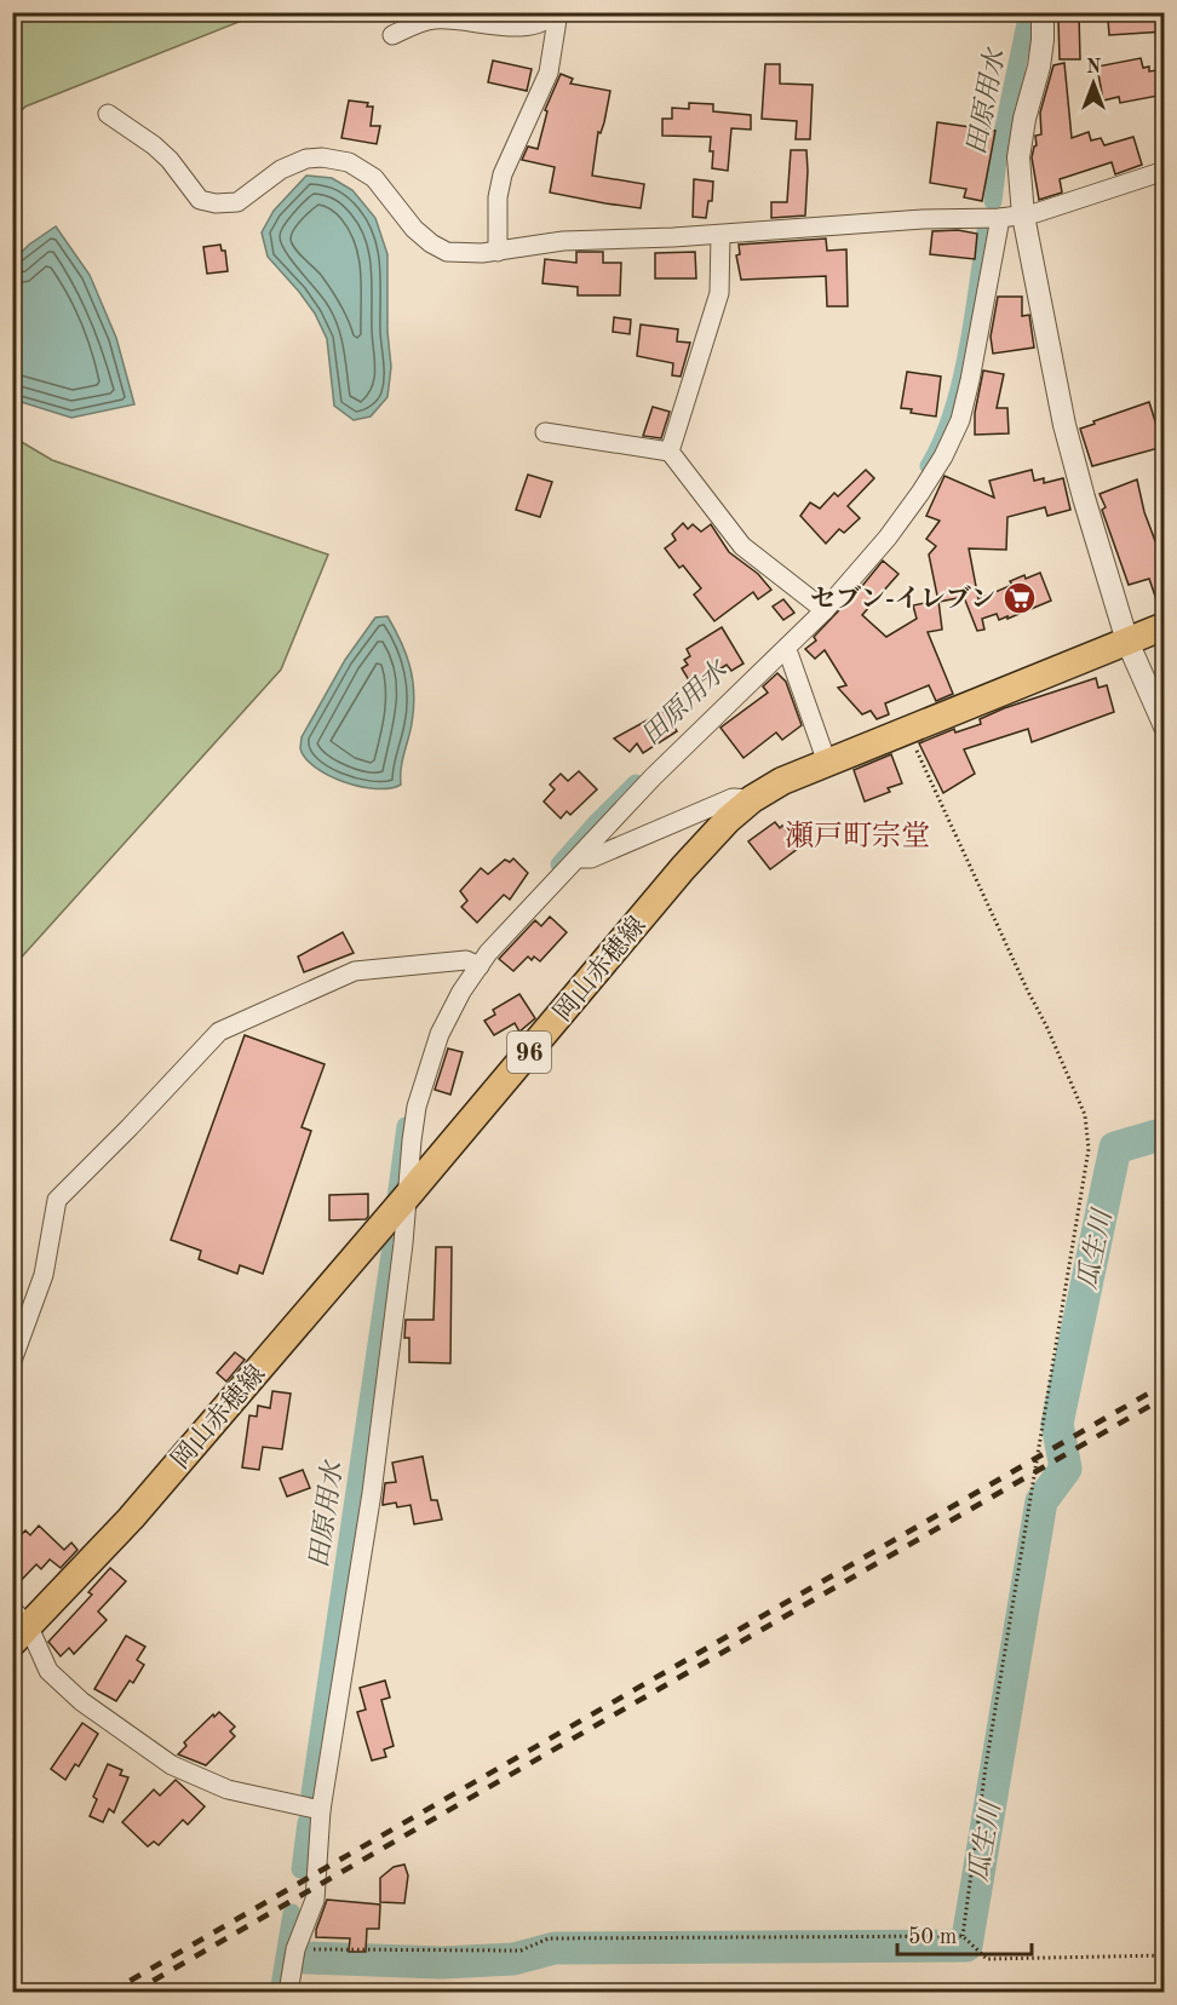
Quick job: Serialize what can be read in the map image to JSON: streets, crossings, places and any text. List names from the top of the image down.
{
  "streets": {
    "main road": ["岡山赤穂線", "96"]
  },
  "districts": ["瀬戸町宗堂"],
  "water": ["田原用水", "瓜生川"],
  "places": {
    "supermarket": ["セブン-イレブン"]
  },
  "scale_bar": "50 m",
  "north": "top"
}
